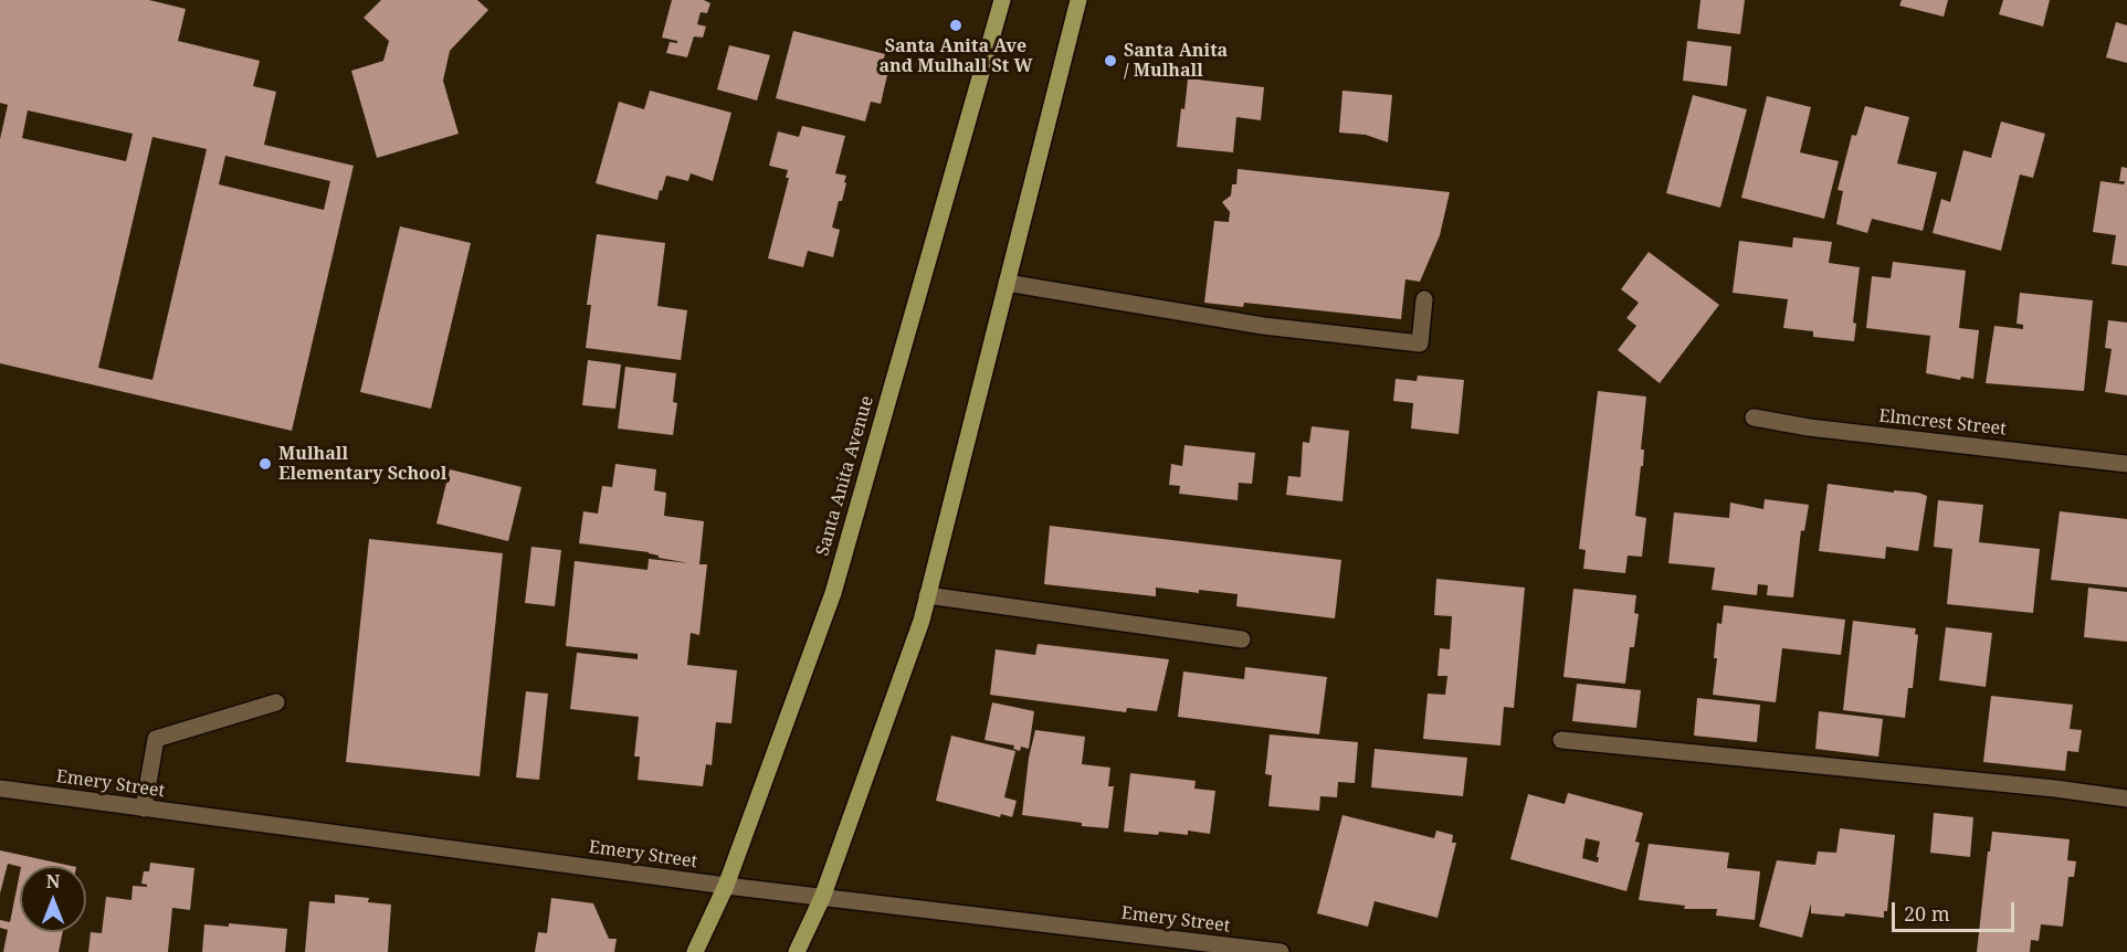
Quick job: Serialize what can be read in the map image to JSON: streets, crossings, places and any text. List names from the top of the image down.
{
  "streets": {
    "main road": ["Santa Anita Avenue"],
    "street": ["Elmcrest Street", "Emery Street"]
  },
  "crossings": [
    ["Santa Anita Avenue", "Emery Street"]
  ],
  "places": ["Santa Anita Ave and Mulhall St W", "Santa Anita / Mulhall", "Mulhall Elementary School"],
  "scale_bar": "20 m",
  "north": "top"
}
